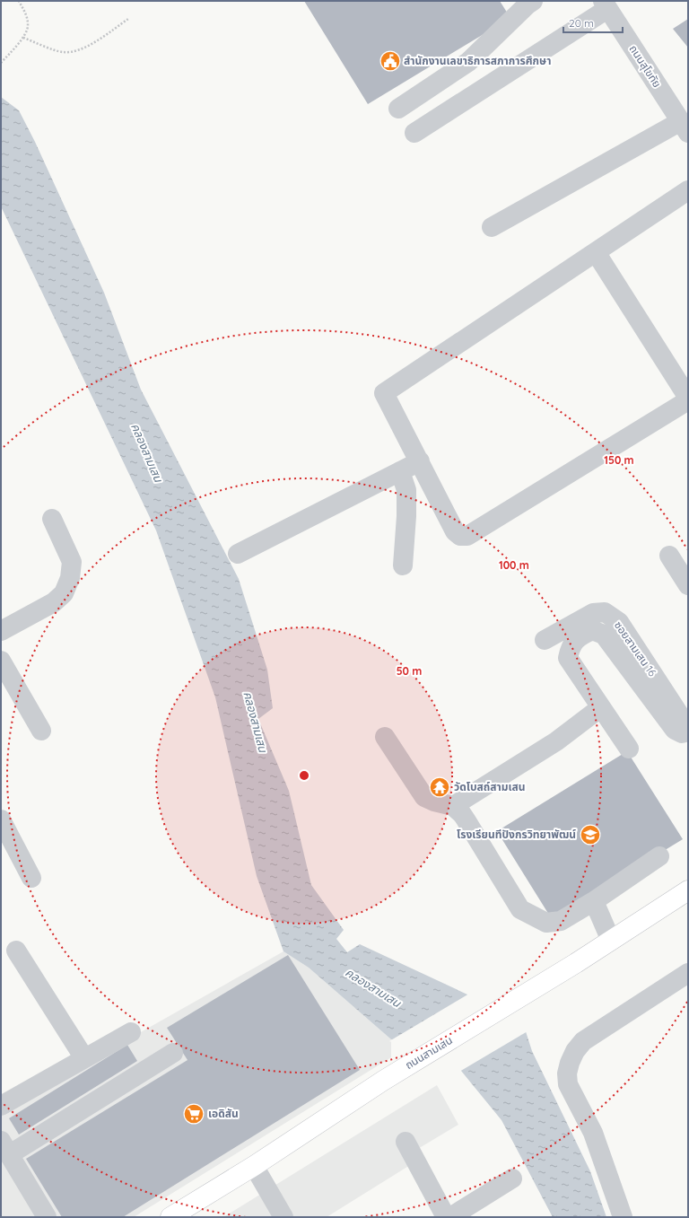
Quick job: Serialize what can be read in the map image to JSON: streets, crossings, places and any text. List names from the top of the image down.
{
  "streets": {
    "main road": ["ถนนสามเสน"],
    "street": ["ถนนสุโขทัย", "ซอยสามเสน 16"]
  },
  "water": ["คลองสามเสน"],
  "places": {
    "public building": ["สำนักงานเลขาธิการสภาการศึกษา"],
    "temple": ["วัดโบสถ์สามเสน"],
    "school or university": ["โรงเรียนทีปังกรวิทยาพัฒน์"],
    "supermarket": ["เอดิสัน"]
  },
  "scale_bar": "20 m",
  "rings": ["150 m", "100 m", "50 m"]
}
